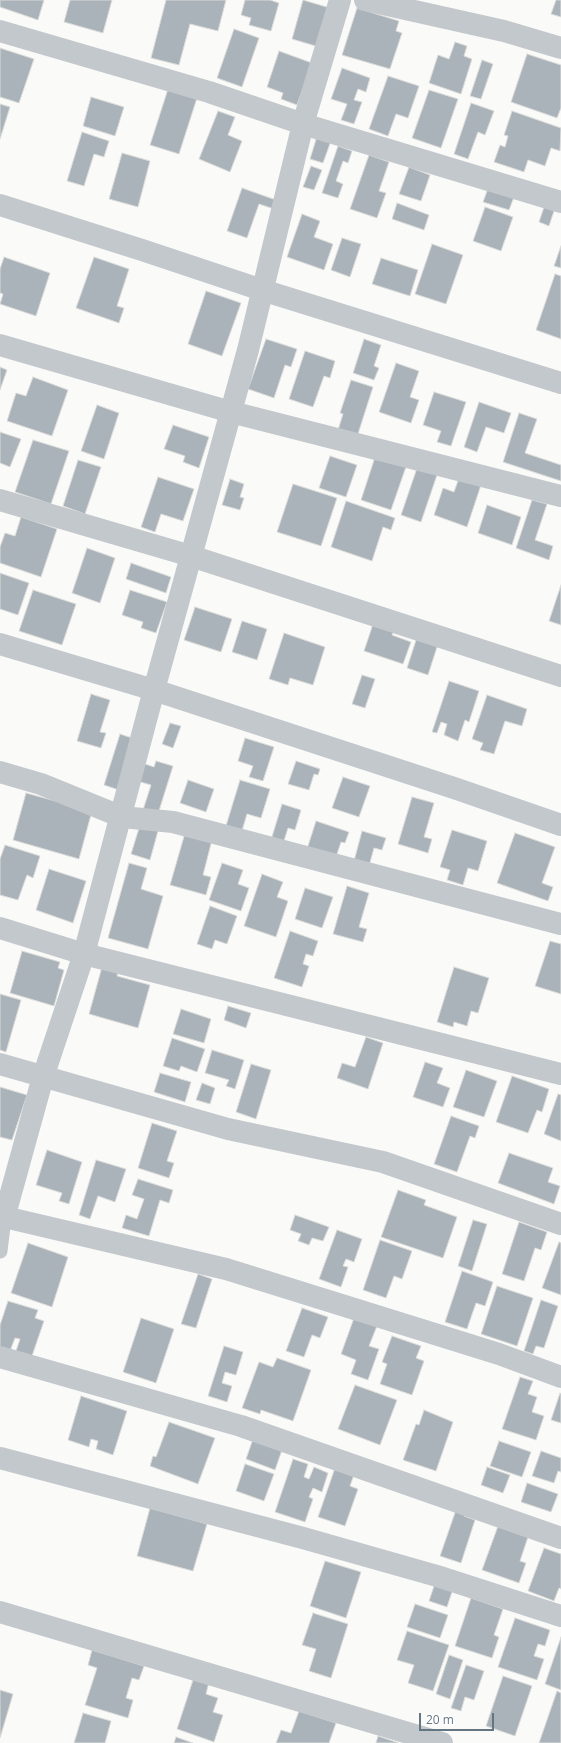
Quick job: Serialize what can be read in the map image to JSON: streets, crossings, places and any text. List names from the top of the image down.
{
  "scale_bar": "20 m"
}
